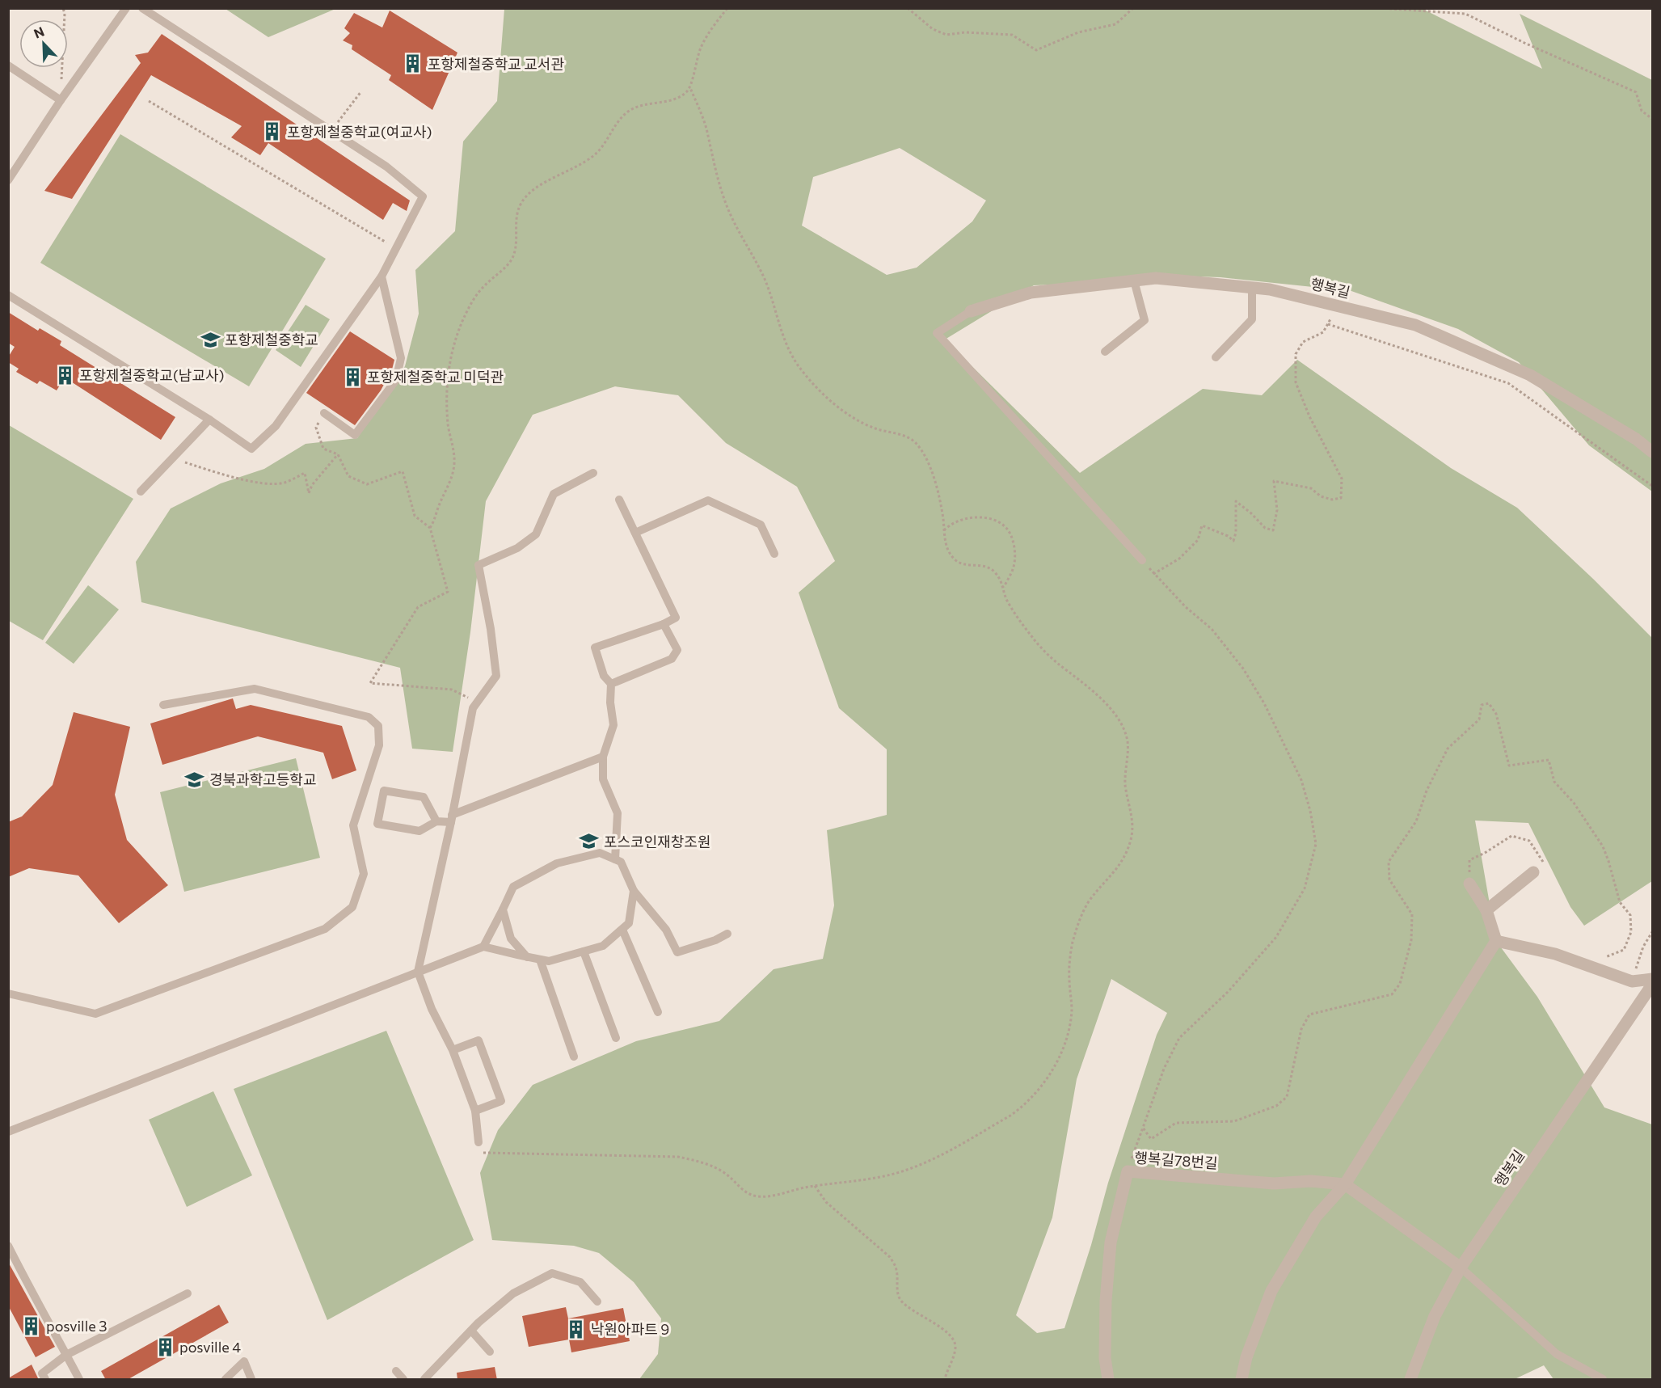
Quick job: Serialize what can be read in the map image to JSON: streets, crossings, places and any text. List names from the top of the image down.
{
  "streets": {
    "street": ["행복길", "행복길78번길"]
  },
  "places": {
    "building": [
      "포항제철중학교 교서관",
      "포항제철중학교(여교사)",
      "포항제철중학교(남교사)",
      "포항제철중학교 미덕관",
      "posville 3",
      "낙원아파트 9",
      "posville 4"
    ],
    "school or university": ["포항제철중학교", "경북과학고등학교", "포스코인재창조원"]
  },
  "north": "top left"
}
